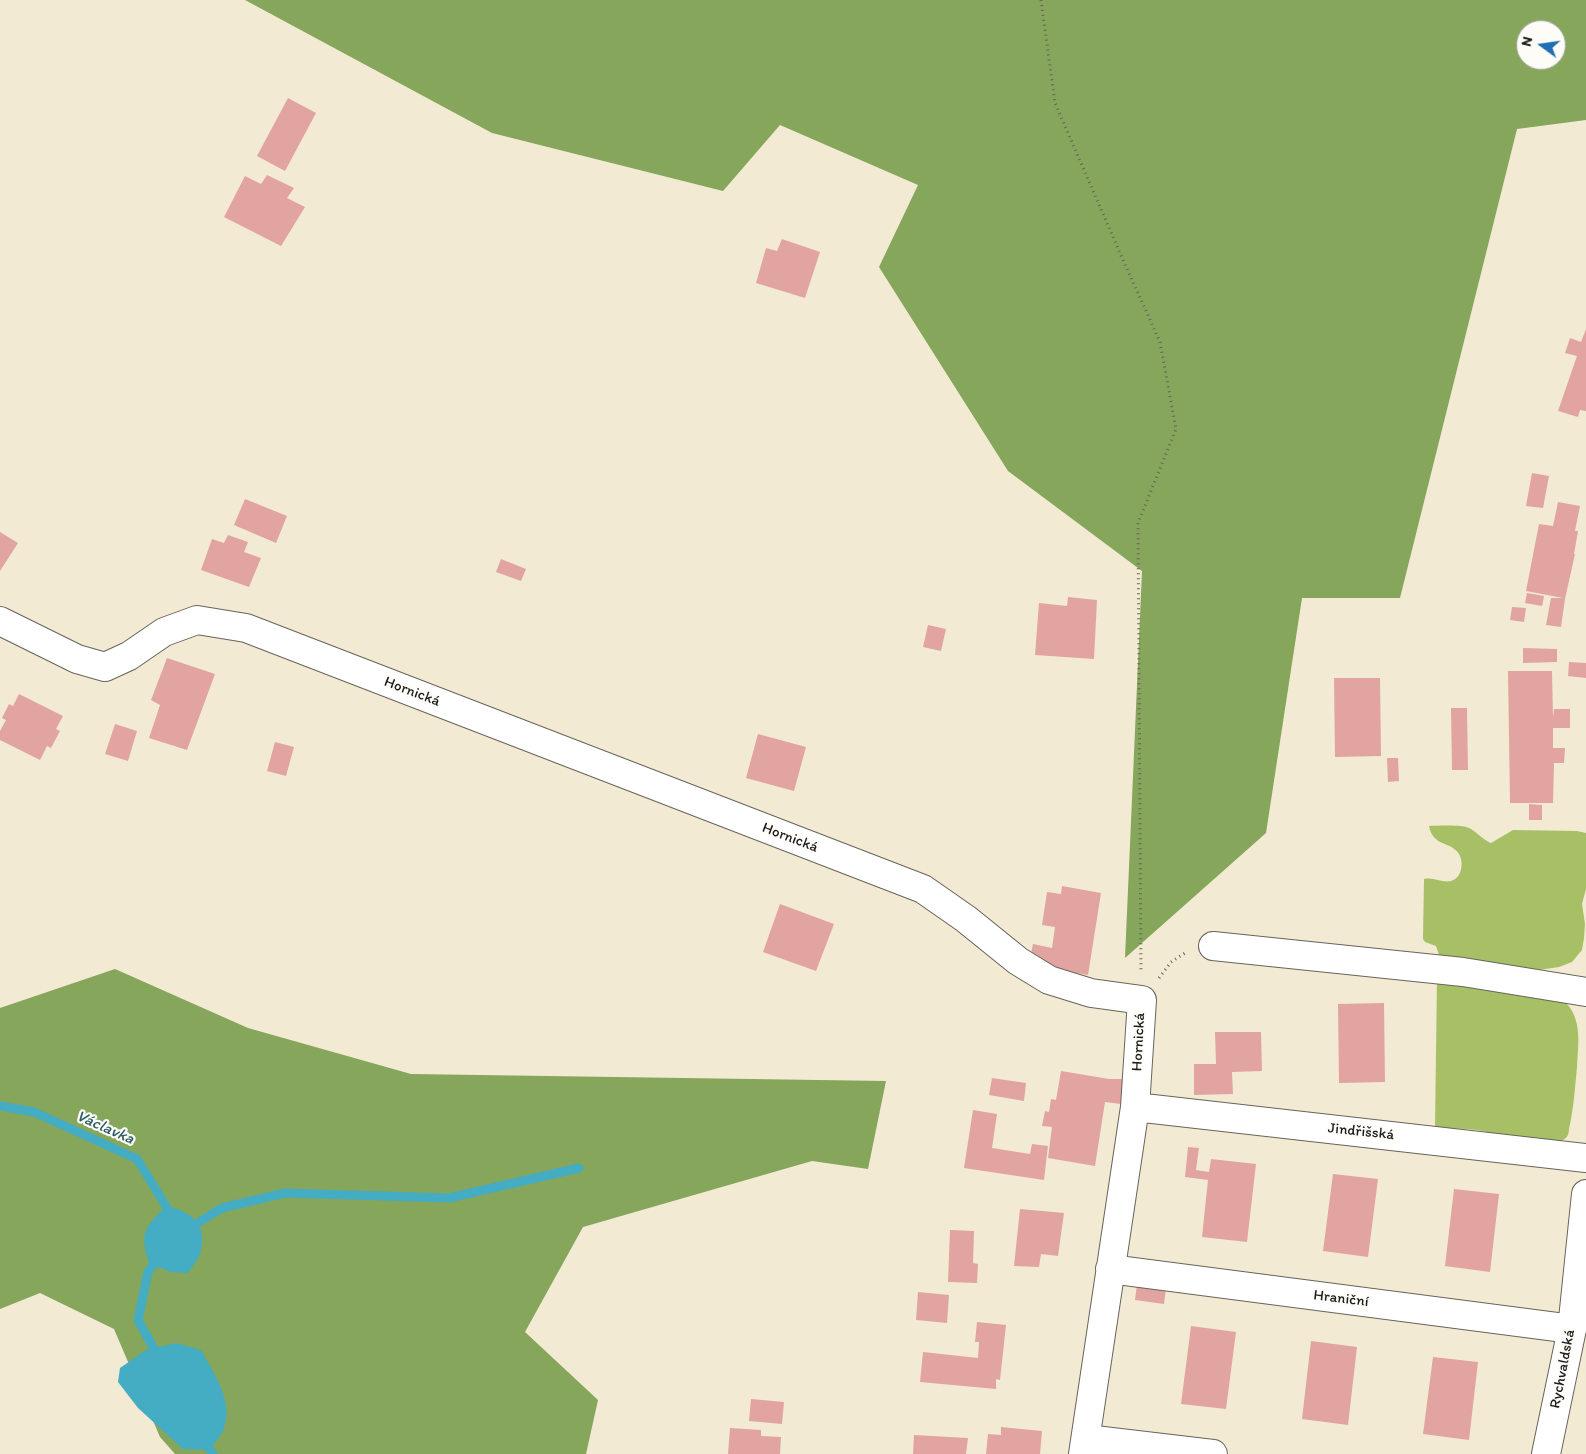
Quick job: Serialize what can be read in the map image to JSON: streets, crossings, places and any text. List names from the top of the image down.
{
  "streets": {
    "street": [
      "Hornická",
      "Jindřišská",
      "Hraniční",
      "Rychvaldská"
    ]
  },
  "crossings": [
    ["Hornická", "Jindřišská"],
    ["Hornická", "Hraniční"],
    ["Hraniční", "Rychvaldská"]
  ],
  "water": ["Václavka"],
  "north": "left"
}
